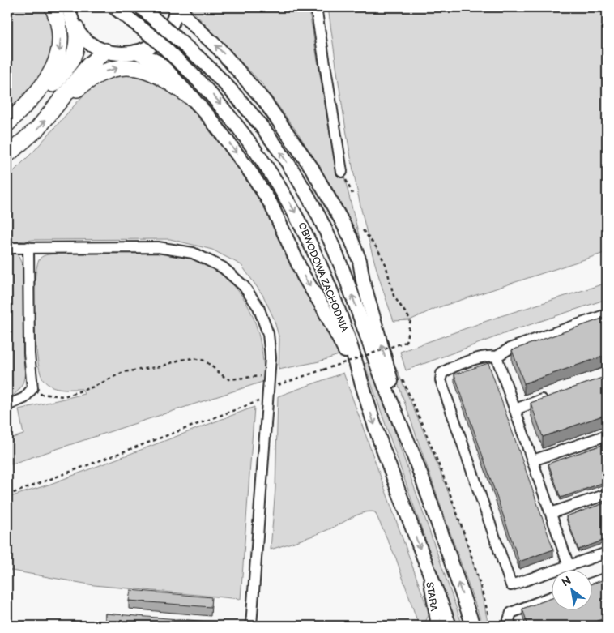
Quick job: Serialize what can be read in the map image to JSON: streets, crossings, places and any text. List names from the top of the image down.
{
  "streets": {
    "main road": ["OBWODOWA ZACHODNIA"],
    "street": ["STARA"]
  },
  "crossings": [
    ["OBWODOWA ZACHODNIA", "STARA"]
  ],
  "north": "top left"
}
